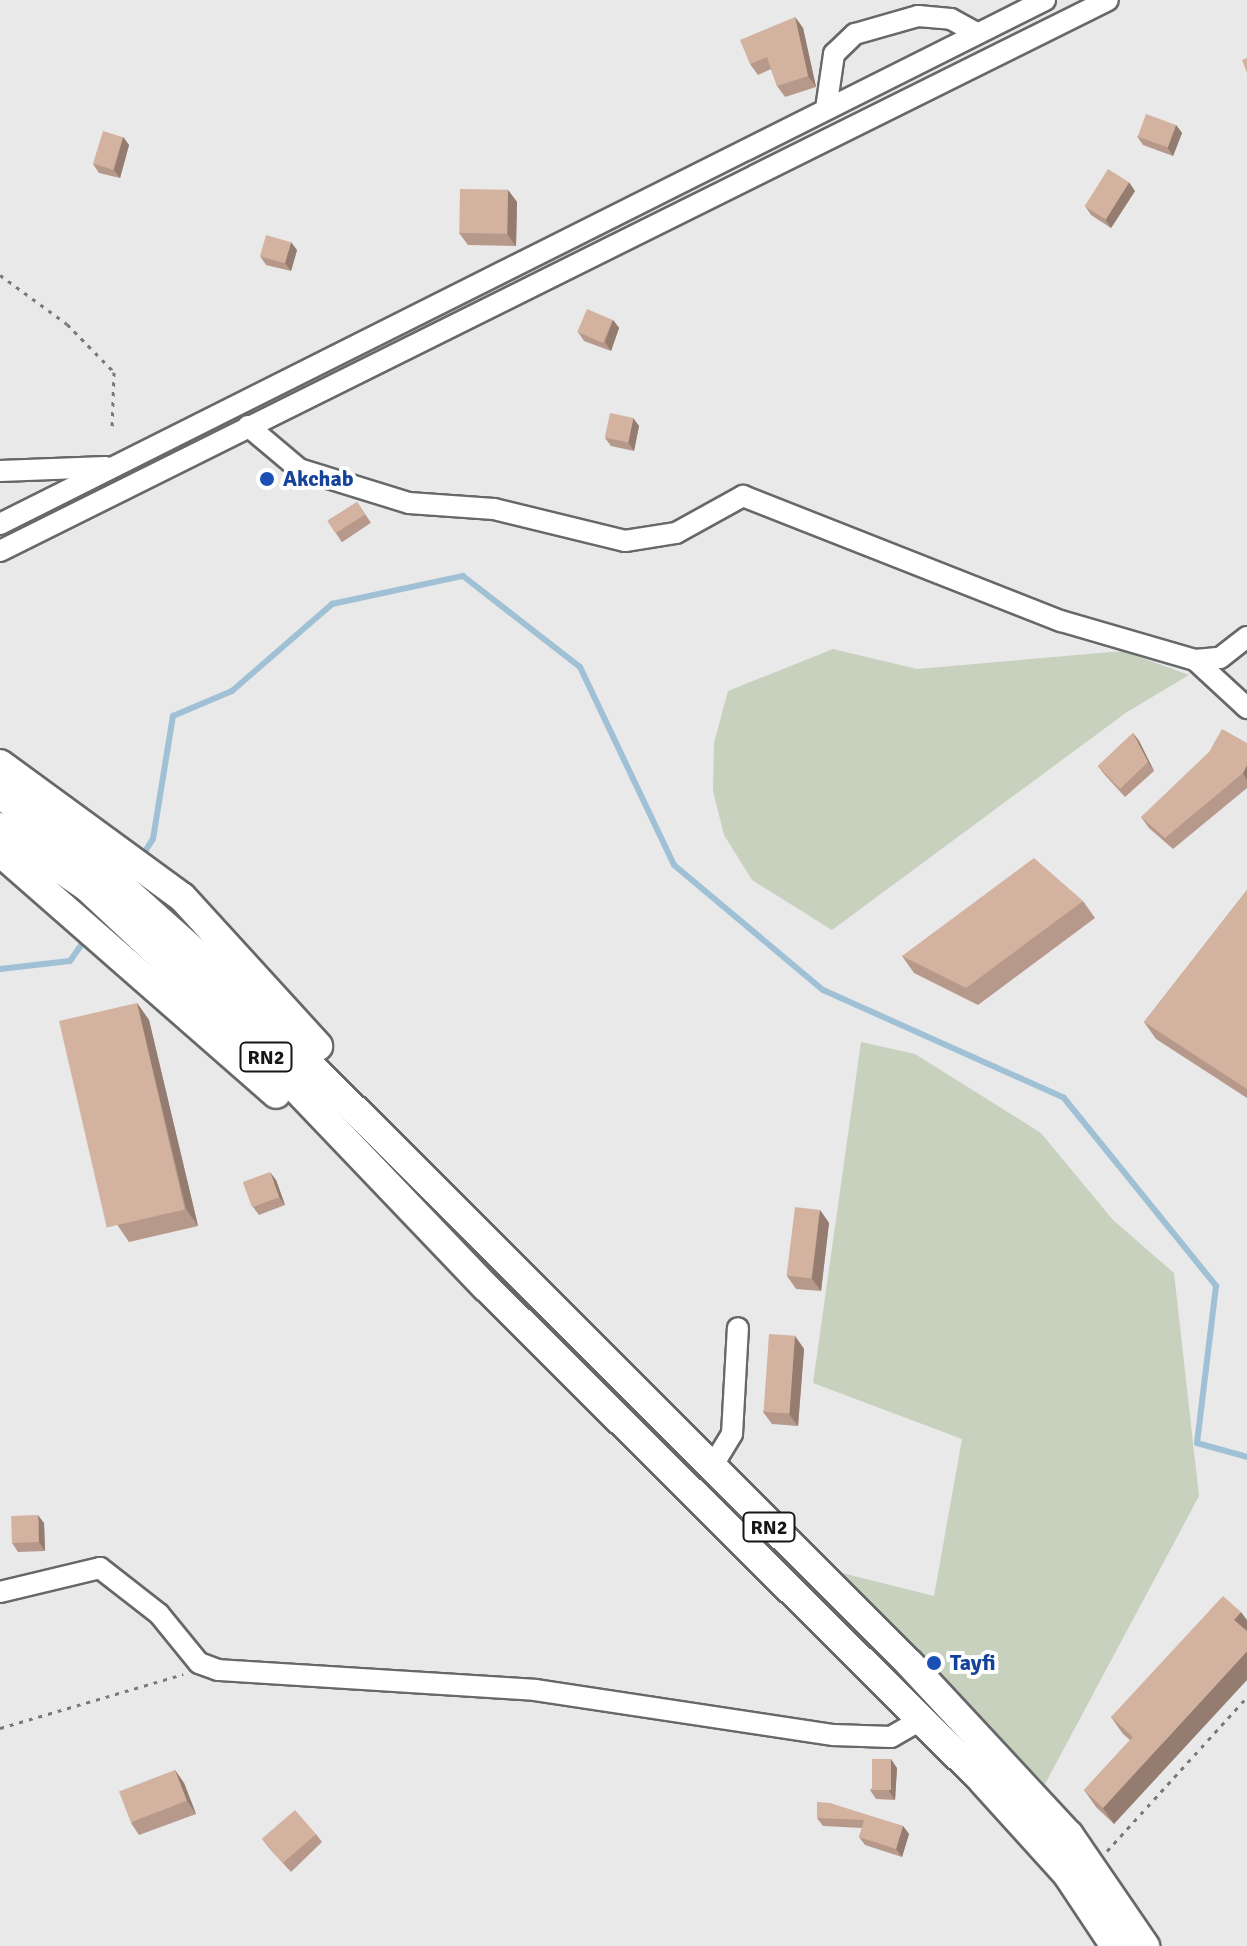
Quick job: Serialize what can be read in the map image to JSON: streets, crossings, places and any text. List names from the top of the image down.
{
  "streets": {
    "highway": ["RN2"]
  },
  "places": ["Akchab", "Tayfi"]
}
